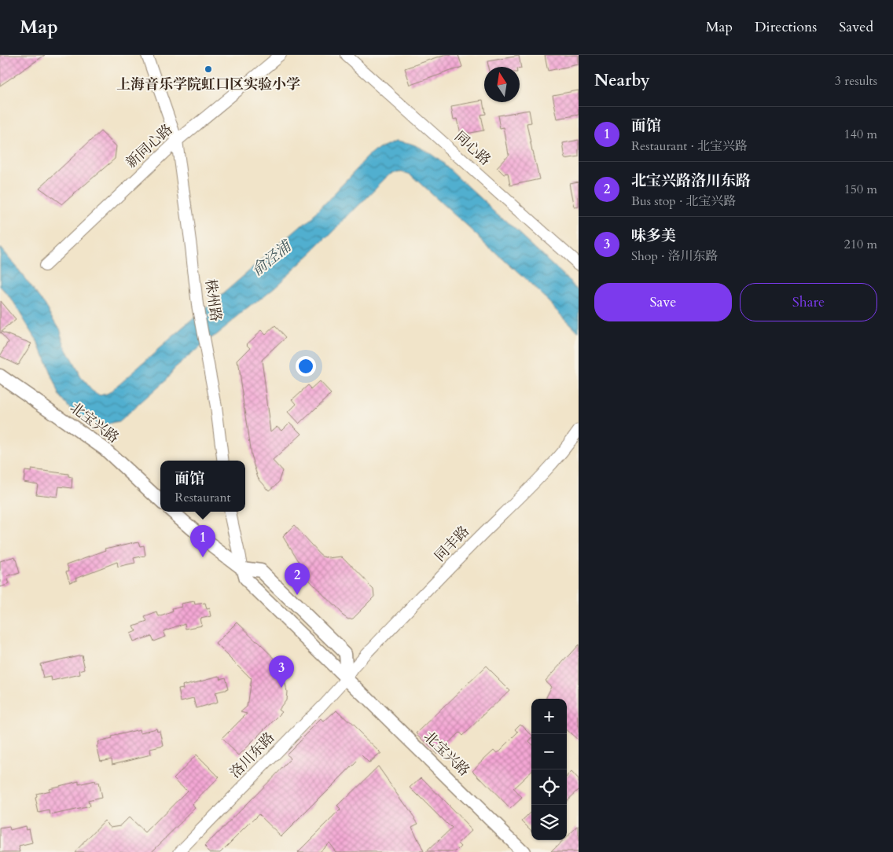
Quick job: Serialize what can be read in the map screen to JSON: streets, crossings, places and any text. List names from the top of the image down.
{
  "streets": {
    "street": [
      "新同心路",
      "同心路",
      "株州路",
      "北宝兴路",
      "同丰路",
      "洛川东路"
    ]
  },
  "crossings": [
    ["新同心路", "株州路"],
    ["北宝兴路", "同丰路"],
    ["北宝兴路", "洛川东路"],
    ["同丰路", "洛川东路"]
  ],
  "water": ["俞泾浦"],
  "places": ["上海音乐学院虹口区实验小学"],
  "north": "top",
  "page": {
    "header": "Map",
    "nav": ["Map", "Directions", "Saved"],
    "heading": ["Nearby", "3 results"],
    "list": [
      {
        "mark": "1",
        "name": "面馆",
        "note": "Restaurant · 北宝兴路",
        "value": "140 m"
      },
      {
        "mark": "2",
        "name": "北宝兴路洛川东路",
        "note": "Bus stop · 北宝兴路",
        "value": "150 m"
      },
      {
        "mark": "3",
        "name": "味多美",
        "note": "Shop · 洛川东路",
        "value": "210 m"
      }
    ],
    "buttons": ["Save", "Share"],
    "popup": ["面馆", "Restaurant"],
    "pins": ["1", "2", "3"],
    "map_buttons": ["+", "−"]
  }
}
